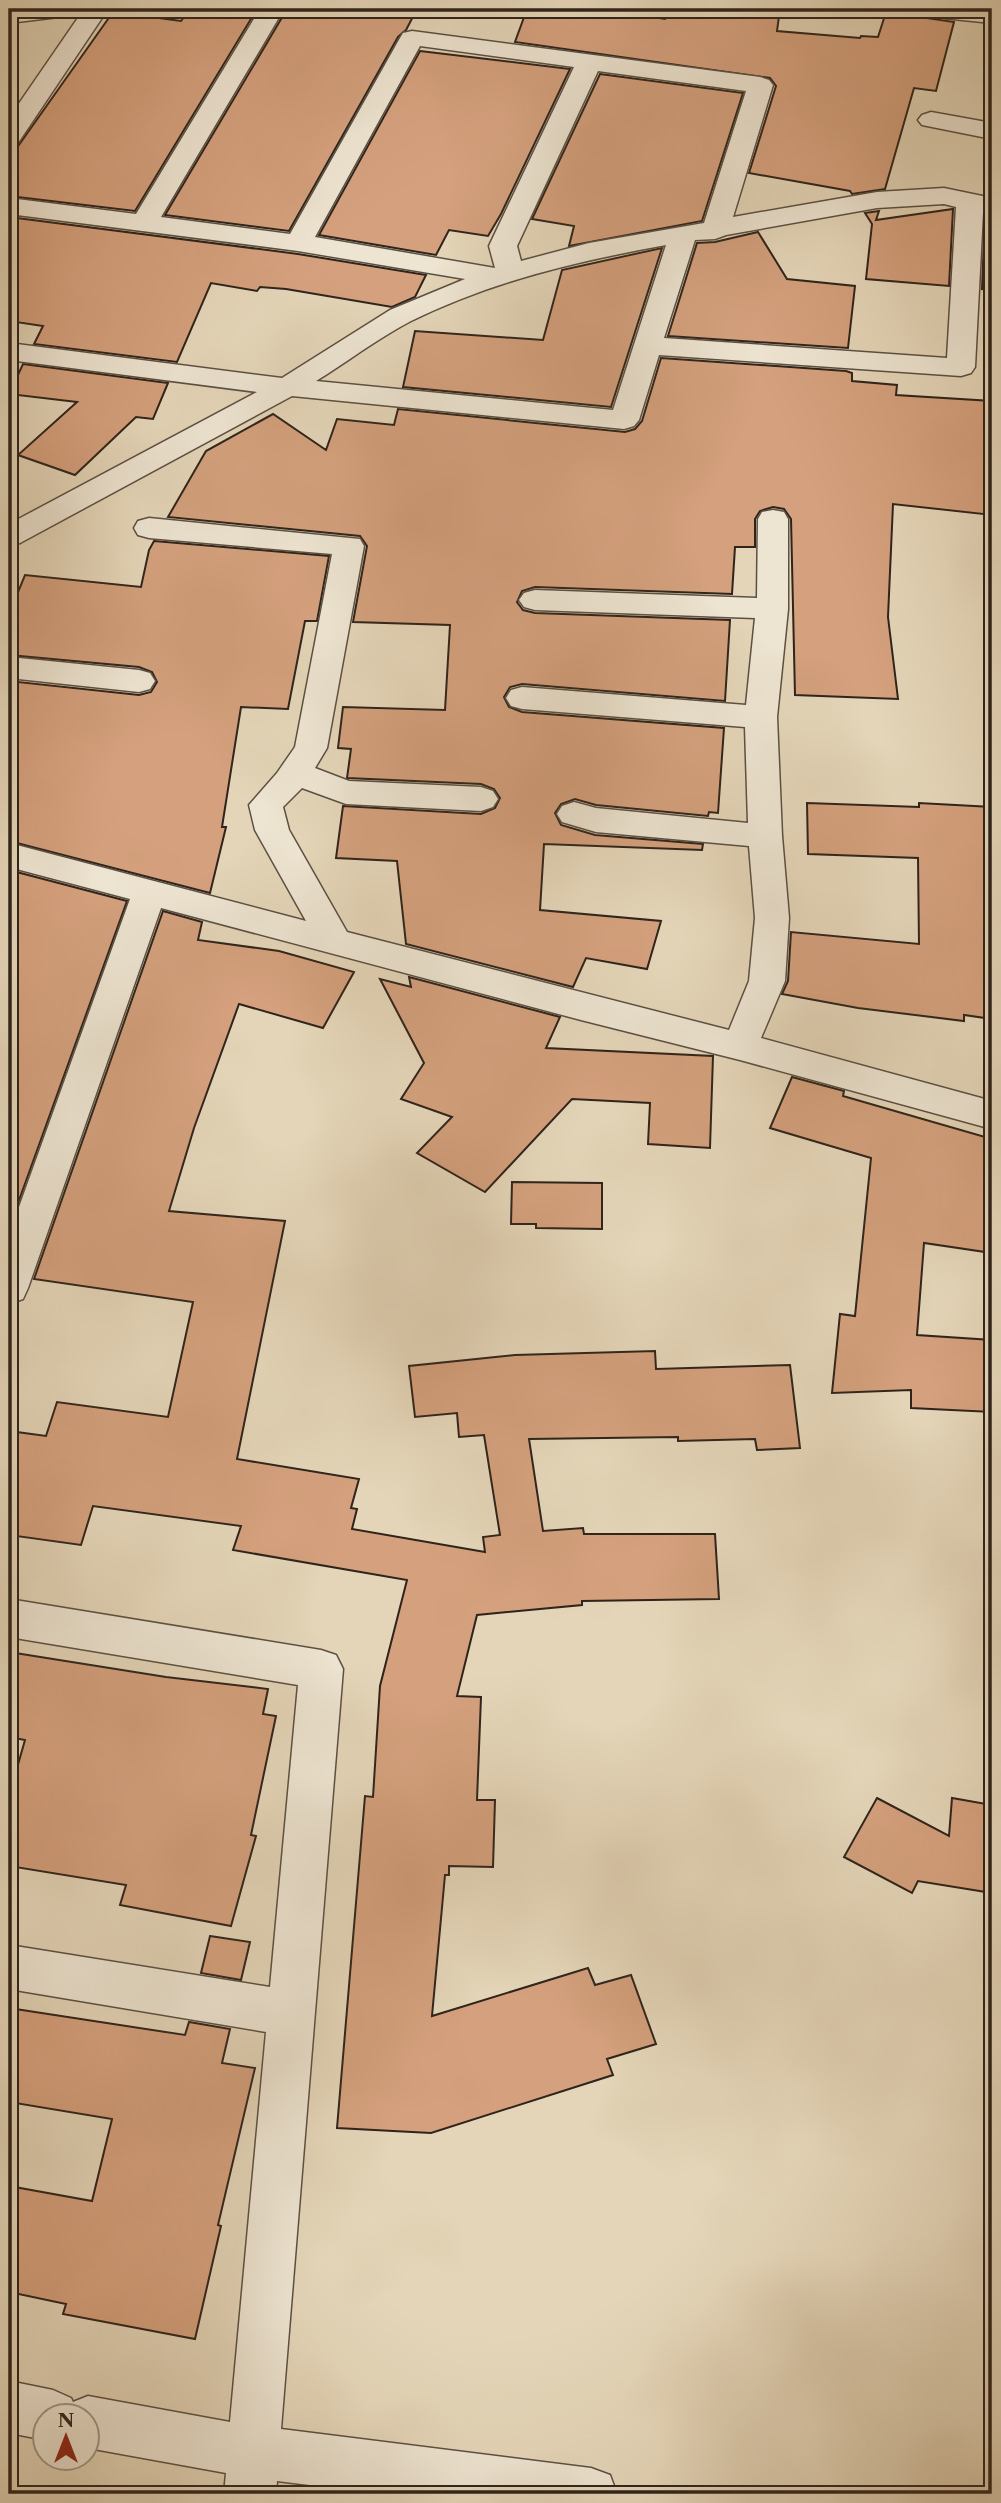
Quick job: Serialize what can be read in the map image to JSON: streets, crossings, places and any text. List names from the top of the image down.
{
  "north": "top"
}
